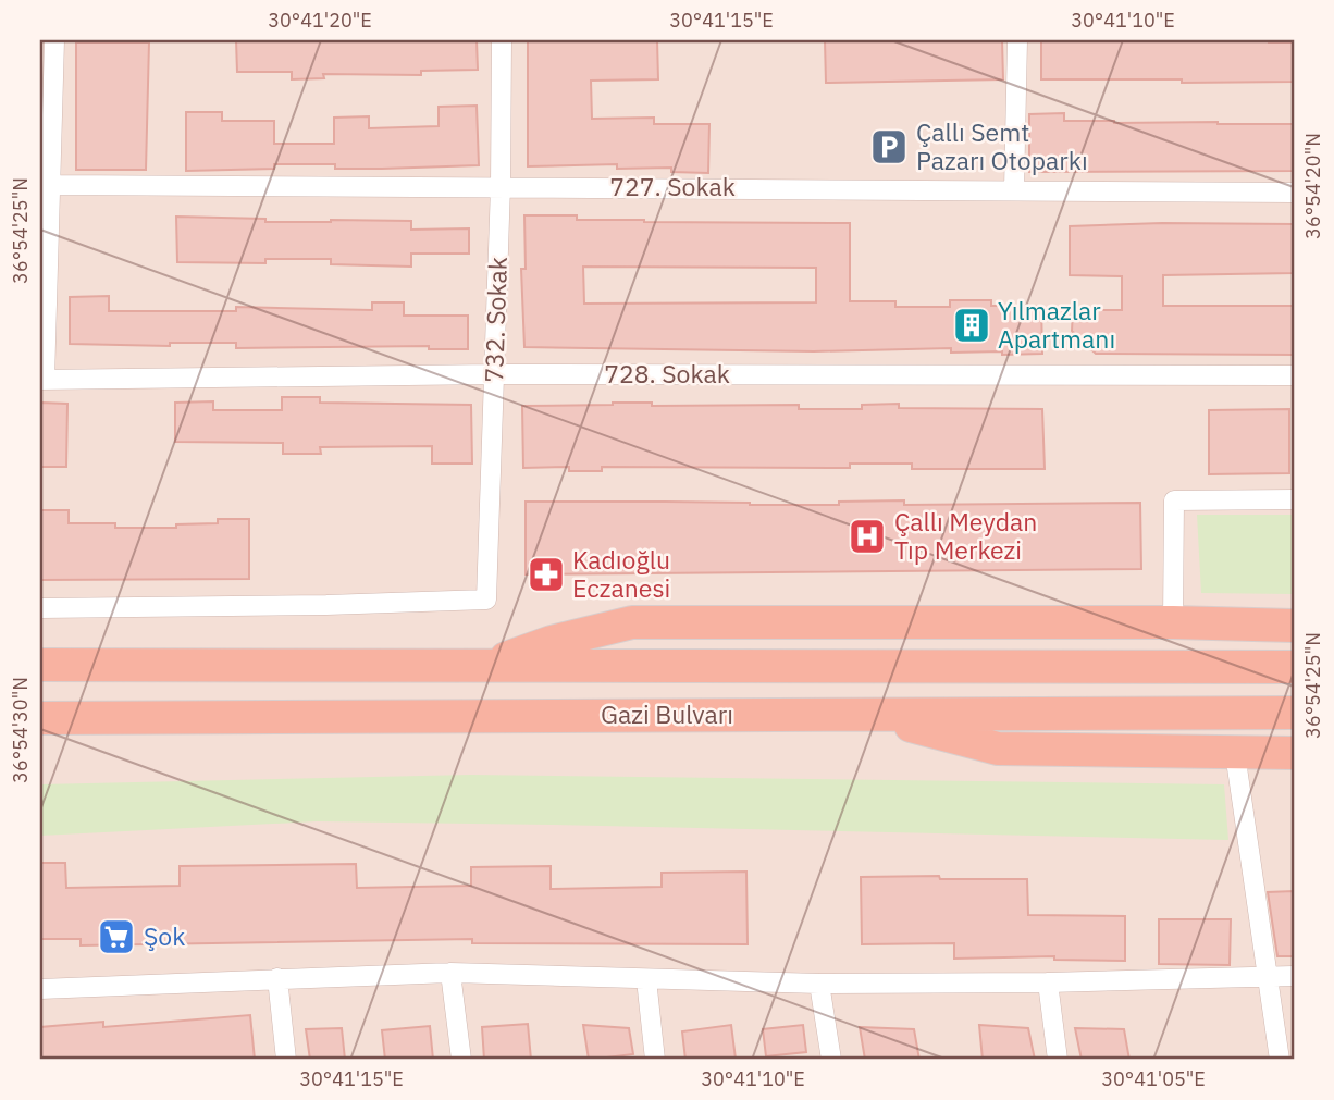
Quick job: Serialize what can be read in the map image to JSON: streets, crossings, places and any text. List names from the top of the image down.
{
  "streets": {
    "highway": ["Gazi Bulvarı"],
    "street": ["727. Sokak", "732. Sokak", "728. Sokak"]
  },
  "crossings": [
    ["727. Sokak", "732. Sokak"],
    ["732. Sokak", "728. Sokak"]
  ],
  "places": {
    "parking": ["Çallı Semt Pazarı Otoparkı"],
    "building": ["Yılmazlar Apartmanı"],
    "hospital": ["Çallı Meydan Tıp Merkezi"],
    "pharmacy": ["Kadıoğlu Eczanesi"],
    "supermarket": ["Şok"]
  },
  "coordinates": [
    "30°41'20\"E",
    "30°41'15\"E",
    "30°41'10\"E",
    "36°54'20\"N",
    "36°54'25\"N",
    "36°54'30\"N",
    "30°41'05\"E"
  ]
}
